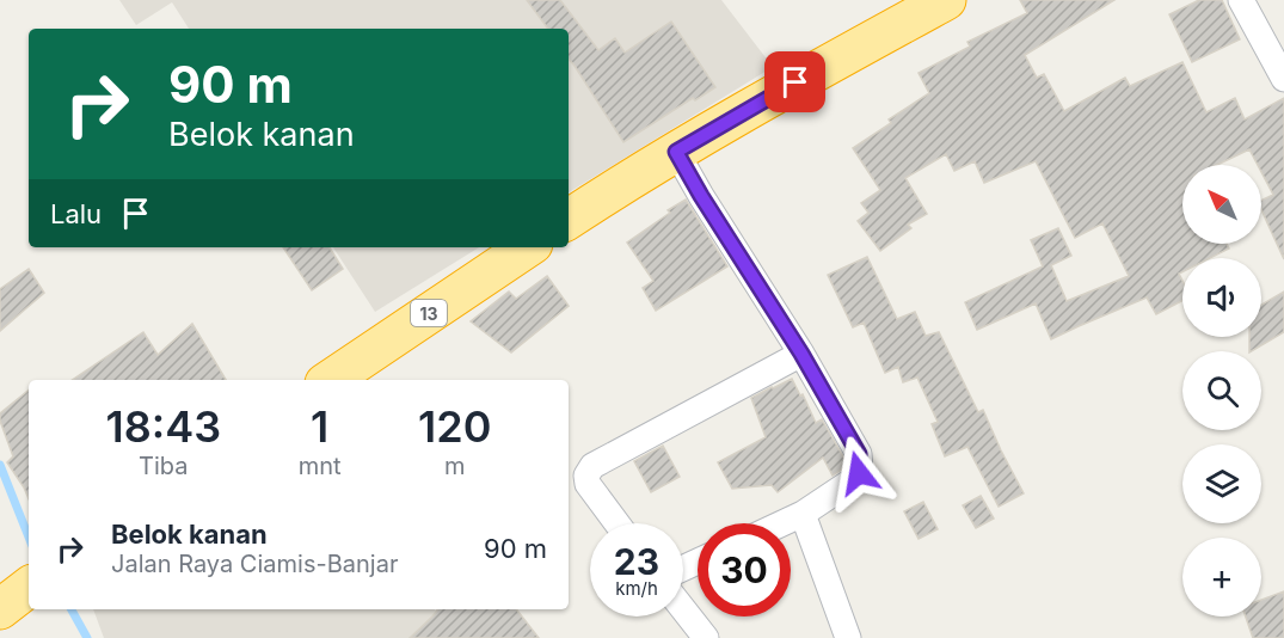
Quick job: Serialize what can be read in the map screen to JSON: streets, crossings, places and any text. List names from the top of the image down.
{
  "streets": {
    "highway": ["13"]
  },
  "north": "top left",
  "page": {
    "turn": ["90 m", "Belok kanan"],
    "map_buttons": "+",
    "then": "Lalu",
    "eta": [
      "18:43",
      "Tiba",
      "1",
      "mnt",
      "120",
      "m"
    ],
    "list": [
      {
        "name": "Belok kanan",
        "note": "Jalan Raya Ciamis-Banjar",
        "value": "90 m"
      }
    ],
    "speed": "23 km/h",
    "limit": "30"
  }
}
